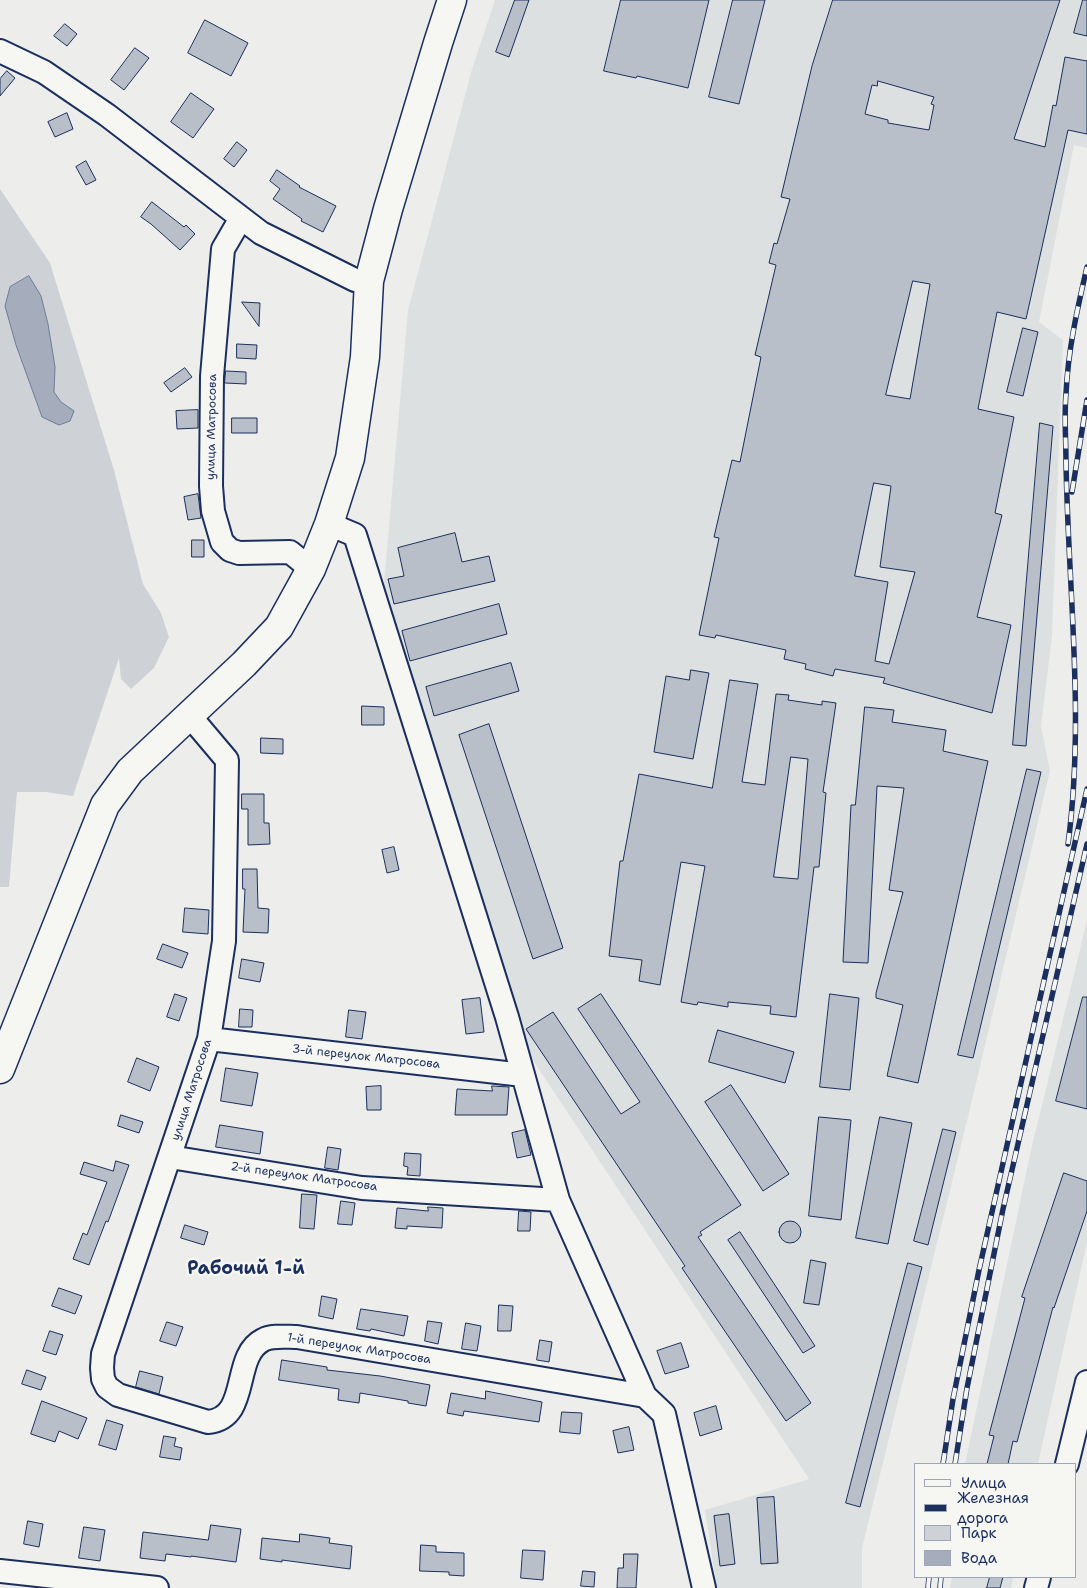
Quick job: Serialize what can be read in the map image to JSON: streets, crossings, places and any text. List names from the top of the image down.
{
  "streets": {
    "street": [
      "улица Матросова",
      "3-й переулок Матросова",
      "2-й переулок Матросова",
      "1-й переулок Матросова"
    ]
  },
  "crossings": [
    ["улица Матросова", "3-й переулок Матросова"],
    ["улица Матросова", "2-й переулок Матросова"],
    ["улица Матросова", "1-й переулок Матросова"]
  ],
  "districts": ["Рабочий 1‑й"],
  "legend": [
    "Улица",
    "Железная дорога",
    "Парк",
    "Вода"
  ]
}
